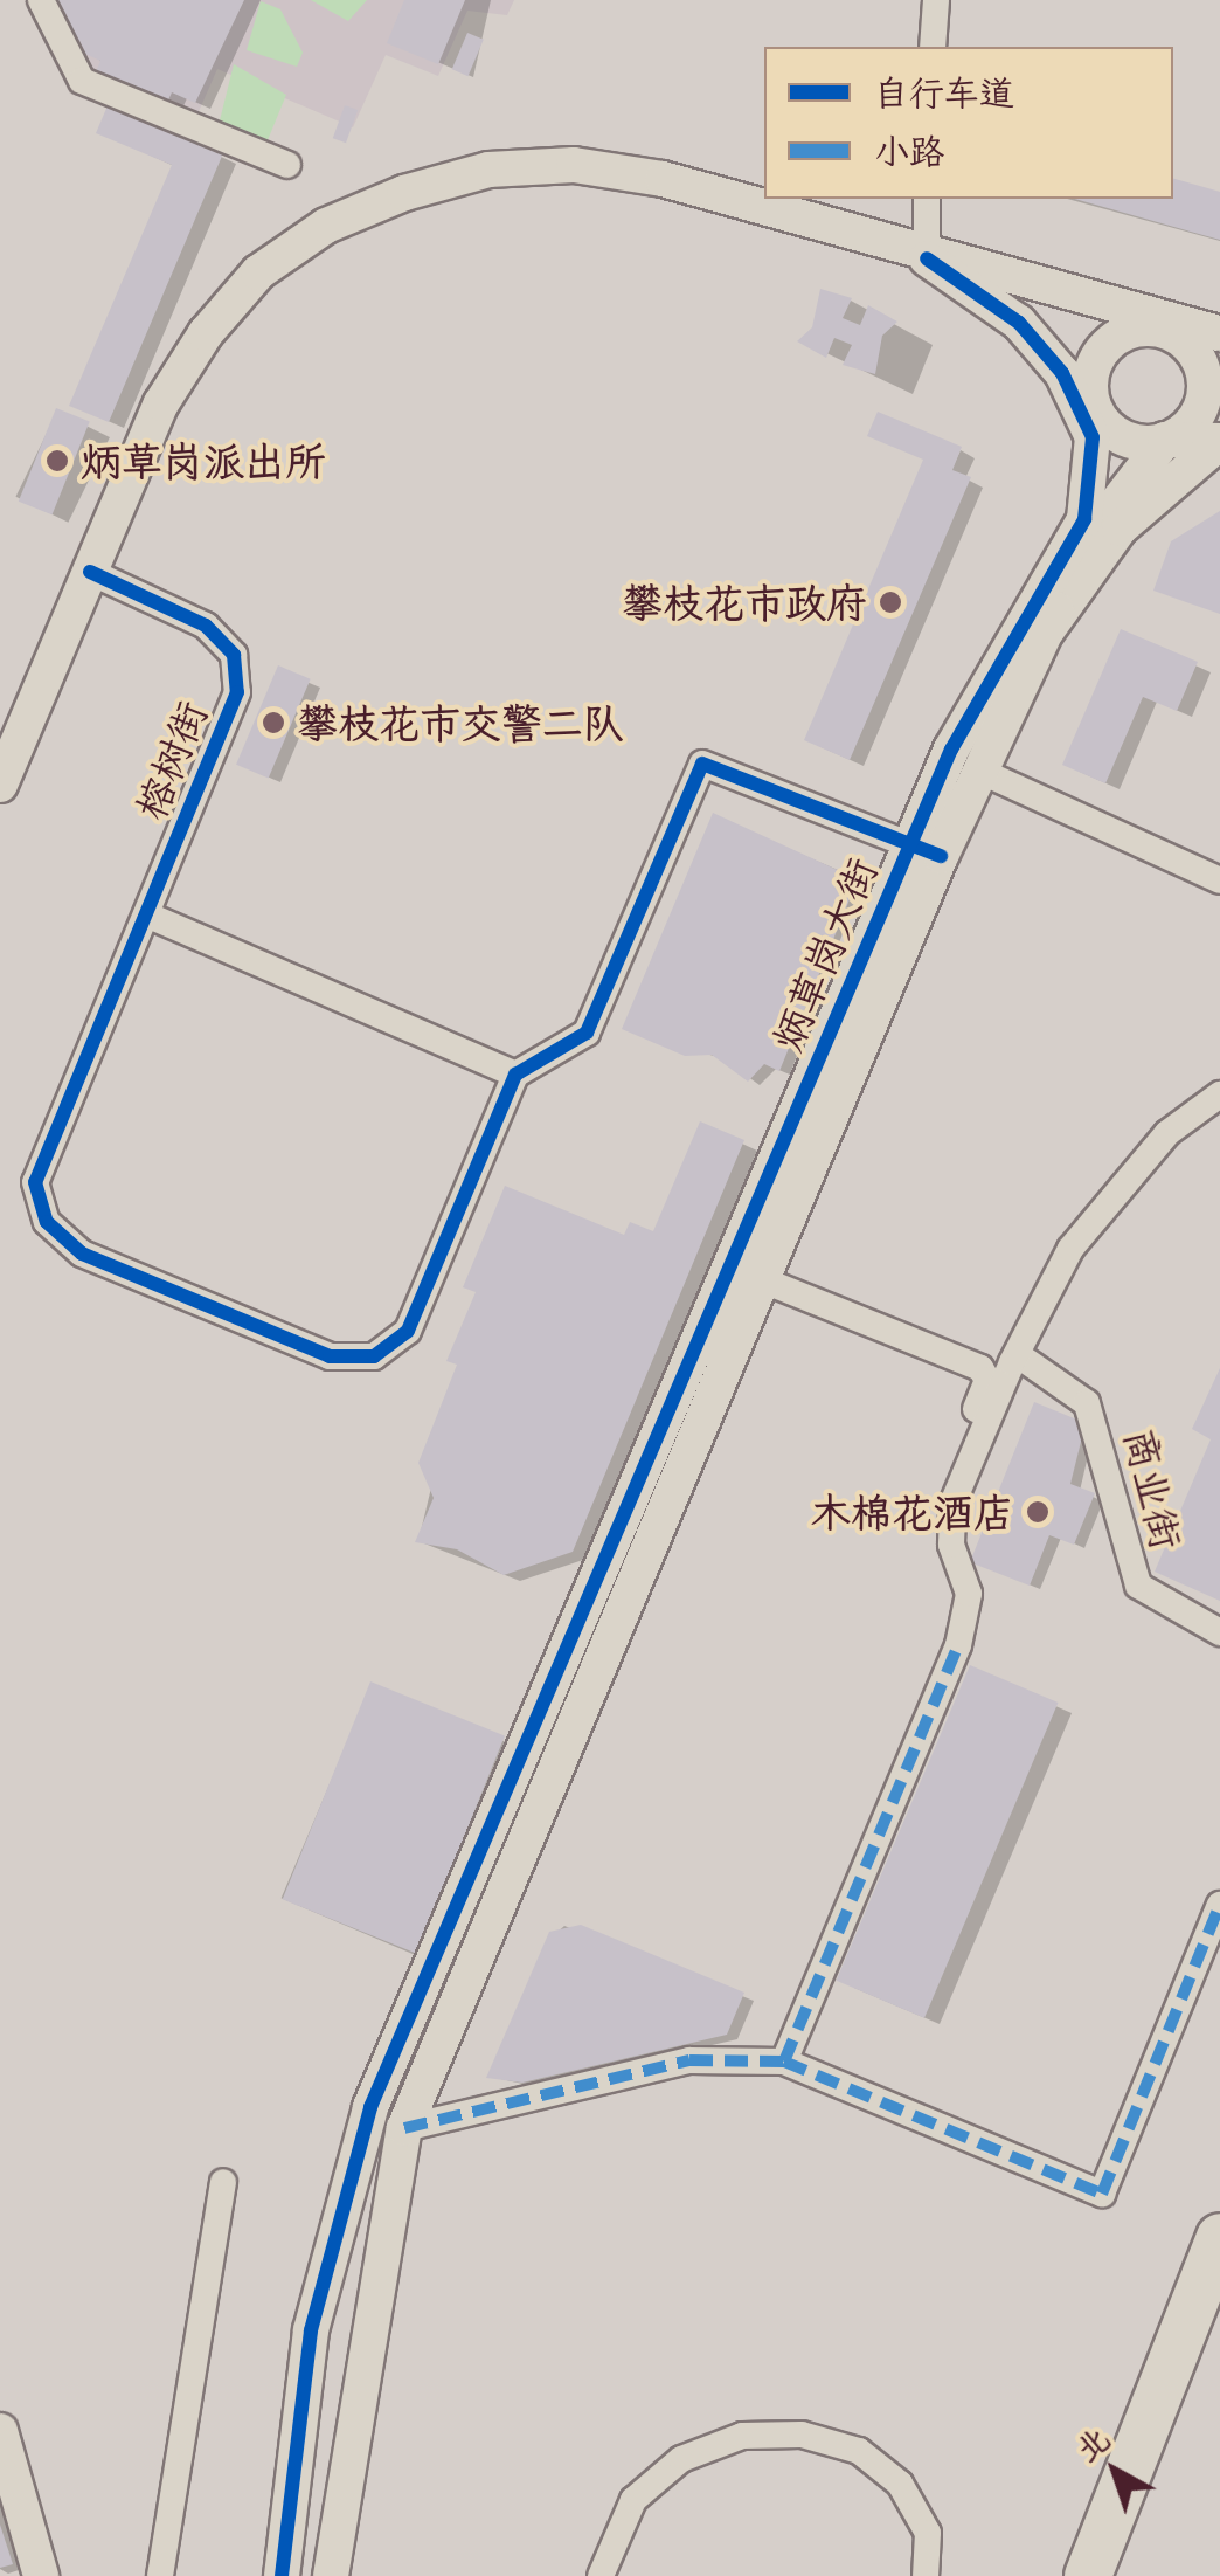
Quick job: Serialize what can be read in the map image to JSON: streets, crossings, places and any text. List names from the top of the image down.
{
  "streets": {
    "street": ["榕树街", "炳草岗大街", "商业街"]
  },
  "places": [
    "炳草岗派出所",
    "攀枝花市政府",
    "攀枝花市交警二队",
    "木棉花酒店"
  ],
  "legend": ["自行车道", "小路"],
  "north": "top left"
}
